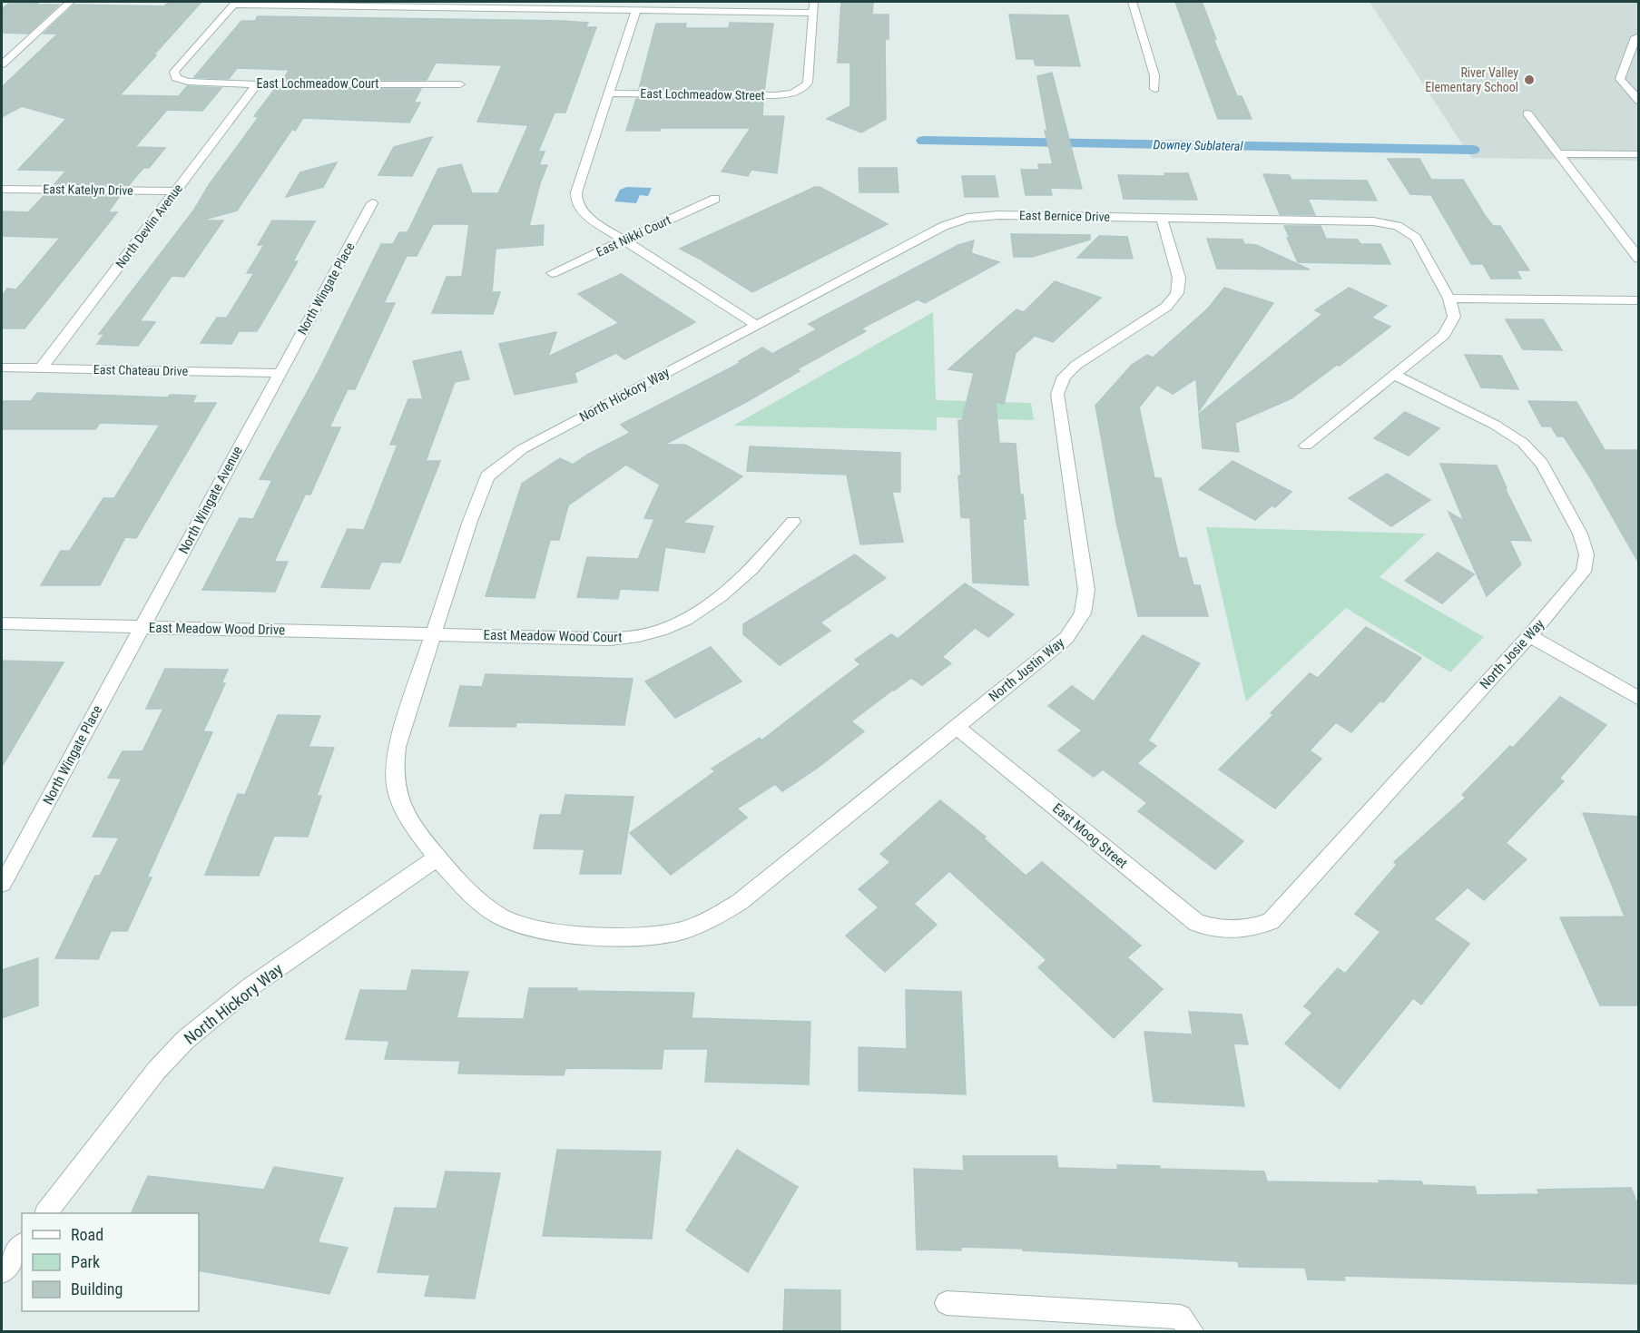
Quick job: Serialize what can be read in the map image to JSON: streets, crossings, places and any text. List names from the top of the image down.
{
  "streets": {
    "street": [
      "East Lochmeadow Court",
      "East Lochmeadow Street",
      "East Katelyn Drive",
      "East Bernice Drive",
      "North Devlin Avenue",
      "East Nikki Court",
      "North Wingate Place",
      "East Chateau Drive",
      "North Hickory Way",
      "North Wingate Avenue",
      "East Meadow Wood Drive",
      "East Meadow Wood Court",
      "North Josie Way",
      "North Justin Way",
      "East Moog Street"
    ]
  },
  "crossings": [
    ["East Lochmeadow Court", "North Devlin Avenue"],
    ["East Katelyn Drive", "North Devlin Avenue"],
    ["East Bernice Drive", "North Hickory Way"],
    ["East Bernice Drive", "North Justin Way"],
    ["North Devlin Avenue", "East Chateau Drive"],
    ["North Wingate Place", "East Chateau Drive"],
    ["North Wingate Place", "North Wingate Avenue"],
    ["North Wingate Place", "East Meadow Wood Drive"],
    ["East Chateau Drive", "North Wingate Avenue"],
    ["North Hickory Way", "East Meadow Wood Drive"],
    ["North Hickory Way", "East Meadow Wood Court"],
    ["North Hickory Way", "North Justin Way"],
    ["North Wingate Avenue", "East Meadow Wood Drive"],
    ["East Meadow Wood Drive", "East Meadow Wood Court"],
    ["North Josie Way", "East Moog Street"],
    ["North Justin Way", "East Moog Street"]
  ],
  "water": ["Downey Sublateral"],
  "places": ["River Valley Elementary School"],
  "legend": ["Road", "Park", "Building"]
}
